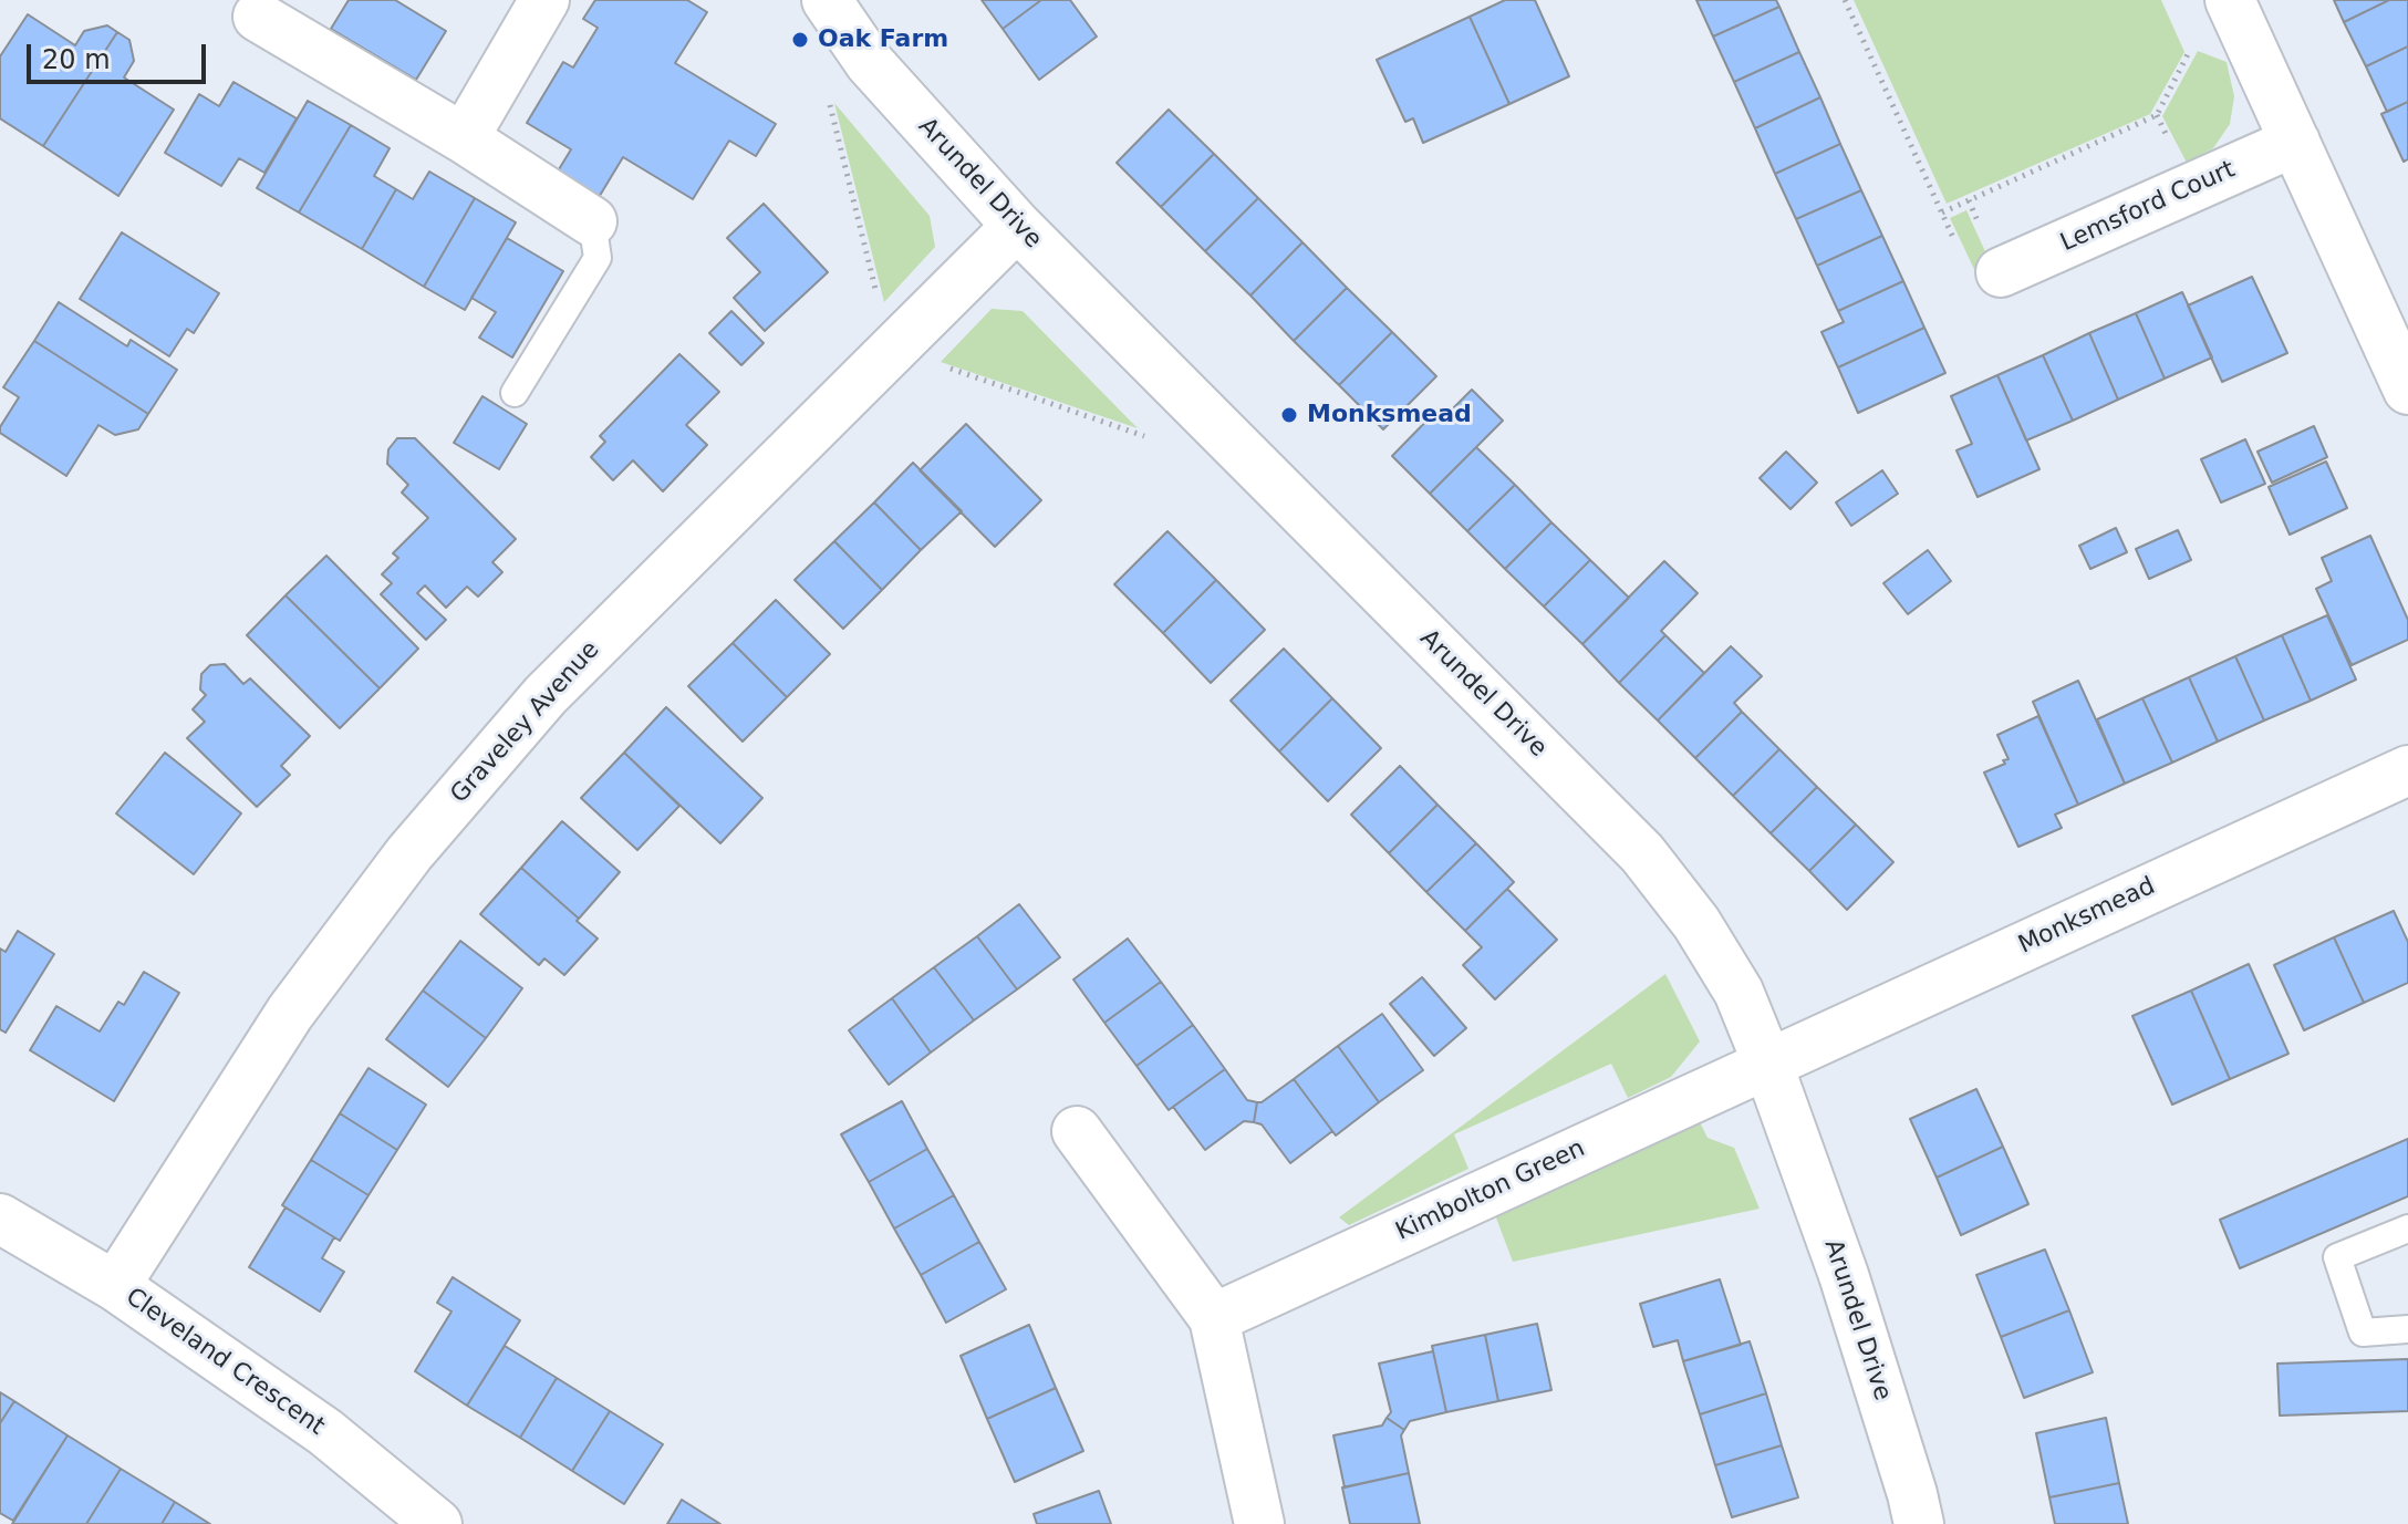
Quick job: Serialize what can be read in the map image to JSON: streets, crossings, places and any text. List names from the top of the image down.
{
  "streets": {
    "street": [
      "Arundel Drive",
      "Lemsford Court",
      "Graveley Avenue",
      "Monksmead",
      "Kimbolton Green",
      "Cleveland Crescent"
    ]
  },
  "crossings": [
    ["Arundel Drive", "Graveley Avenue"],
    ["Arundel Drive", "Monksmead"],
    ["Arundel Drive", "Kimbolton Green"],
    ["Graveley Avenue", "Cleveland Crescent"],
    ["Monksmead", "Kimbolton Green"]
  ],
  "places": ["Oak Farm", "Monksmead"],
  "scale_bar": "20 m"
}
